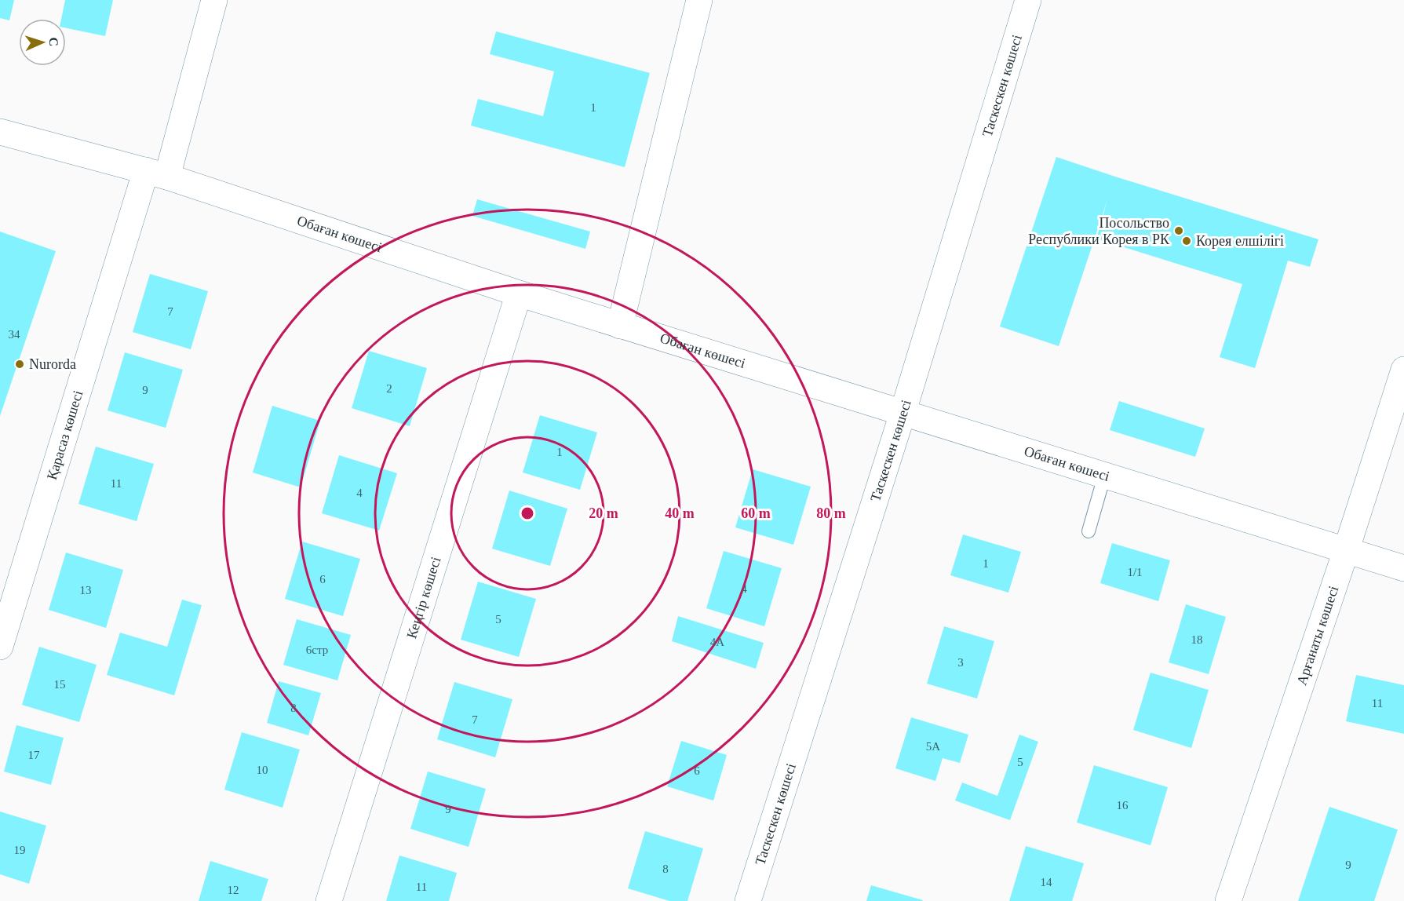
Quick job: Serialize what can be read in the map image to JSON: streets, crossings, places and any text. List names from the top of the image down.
{
  "streets": {
    "street": [
      "Таскескен көшесі",
      "Обаған көшесі",
      "Қарасаз көшесі",
      "Кеңгір көшесі",
      "Арғанаты көшесі"
    ]
  },
  "crossings": [
    ["Таскескен көшесі", "Обаған көшесі"],
    ["Обаған көшесі", "Қарасаз көшесі"],
    ["Обаған көшесі", "Кеңгір көшесі"],
    ["Обаған көшесі", "Арғанаты көшесі"]
  ],
  "places": ["Посольство Республики Корея в РК", "Корея елшілігі", "Nurorda"],
  "house_numbers": [
    "1",
    "7",
    "34",
    "2",
    "9",
    "1",
    "11",
    "4",
    "1",
    "1/1",
    "6",
    "4",
    "13",
    "5",
    "18",
    "4А",
    "6стр",
    "3",
    "15",
    "11",
    "8",
    "7",
    "5А",
    "17",
    "5",
    "10",
    "6",
    "16",
    "9",
    "19",
    "9",
    "8",
    "14",
    "11",
    "12"
  ],
  "north": "right",
  "rings": [
    "20 m",
    "40 m",
    "60 m",
    "80 m"
  ]
}
